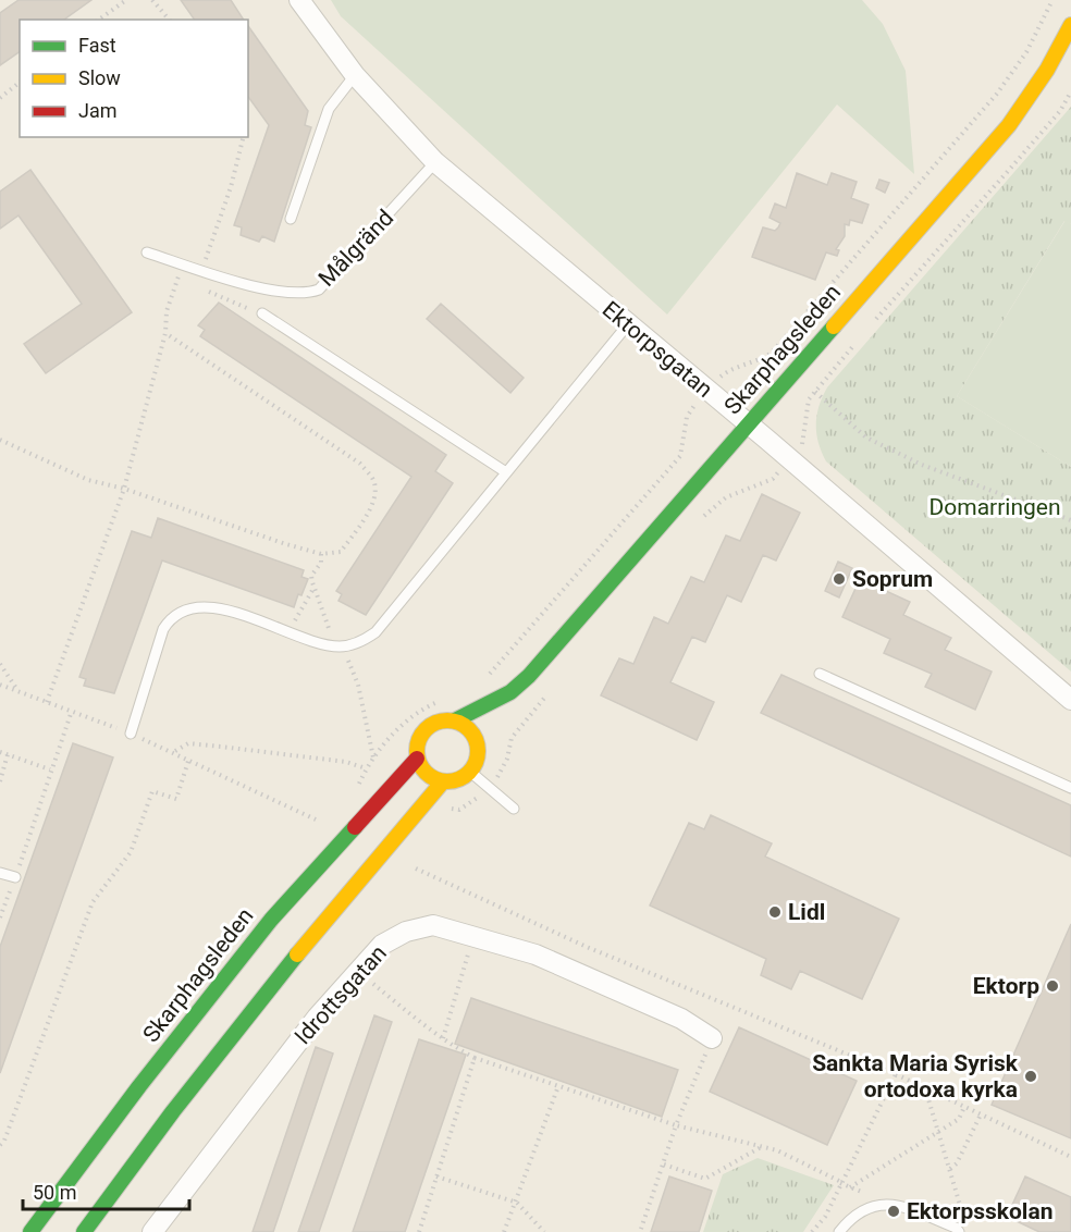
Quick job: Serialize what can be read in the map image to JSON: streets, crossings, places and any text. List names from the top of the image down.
{
  "streets": {
    "main road": ["Skarphagsleden"],
    "street": ["Ektorpsgatan", "Idrottsgatan"],
    "lane": ["Målgränd"]
  },
  "crossings": [
    ["Målgränd", "Ektorpsgatan"],
    ["Ektorpsgatan", "Skarphagsleden"]
  ],
  "parks": ["Domarringen"],
  "places": [
    "Soprum",
    "Lidl",
    "Ektorp",
    "Sankta Maria Syrisk ortodoxa kyrka",
    "Ektorpsskolan"
  ],
  "legend": ["Fast", "Slow", "Jam"],
  "scale_bar": "50 m"
}
